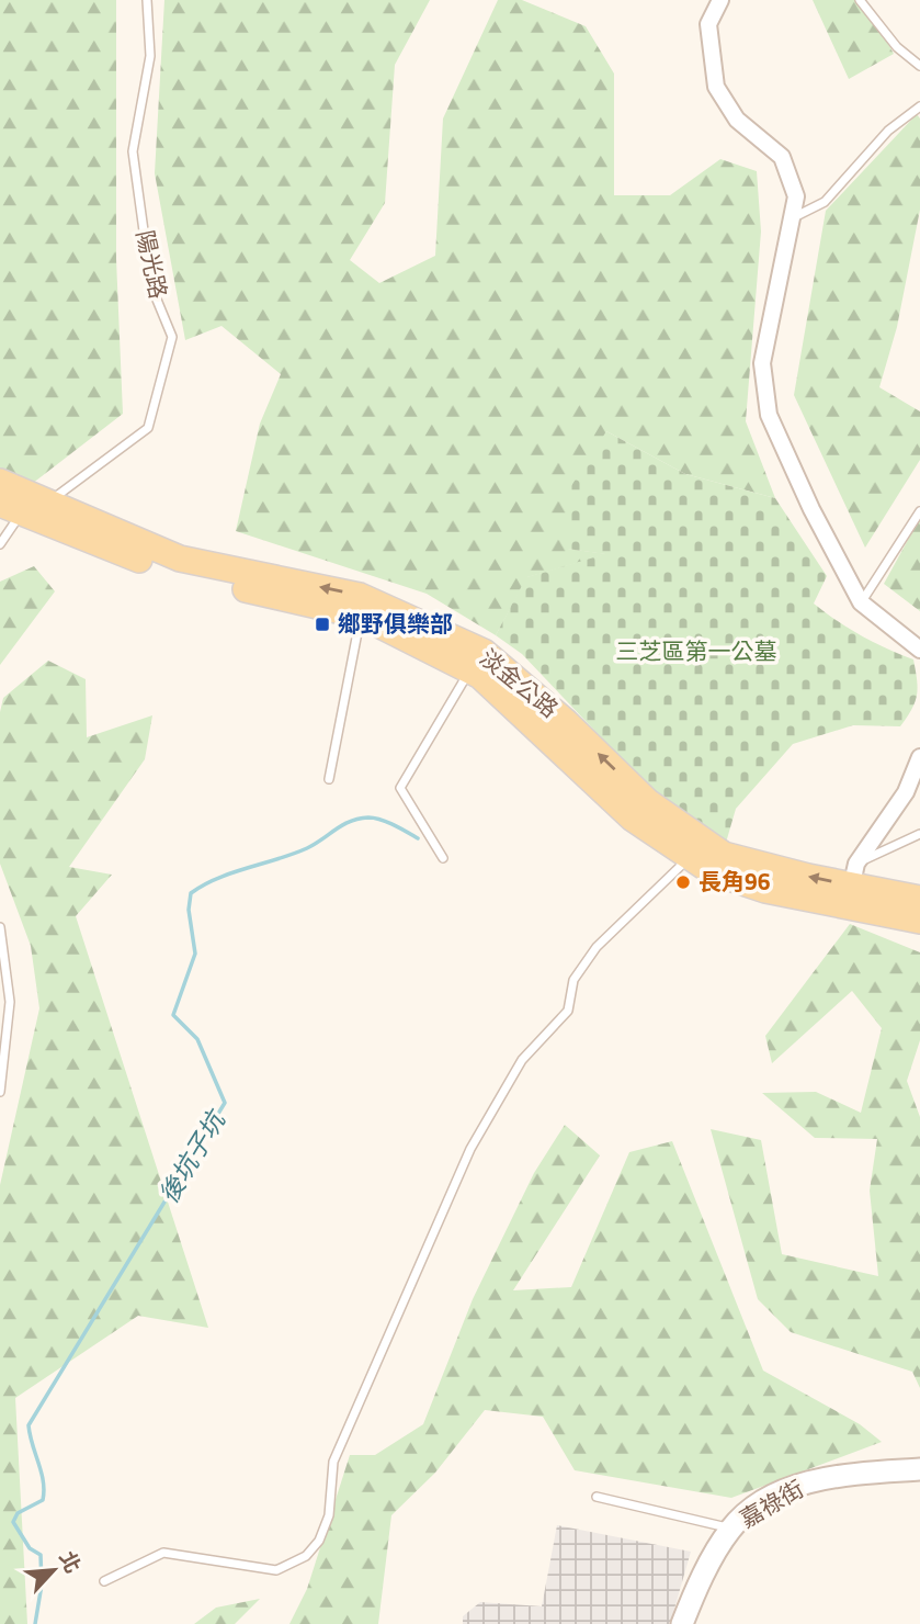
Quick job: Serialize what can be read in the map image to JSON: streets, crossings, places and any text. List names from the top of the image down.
{
  "streets": {
    "main road": ["淡金公路"],
    "street": ["嘉祿街"],
    "lane": ["陽光路"]
  },
  "crossings": [
    ["陽光路", "淡金公路"]
  ],
  "water": ["後坑子坑"],
  "parks": ["三芝區第一公墓"],
  "places": {
    "transit": ["鄉野俱樂部"],
    "other": ["長角96"]
  },
  "north": "top right"
}
